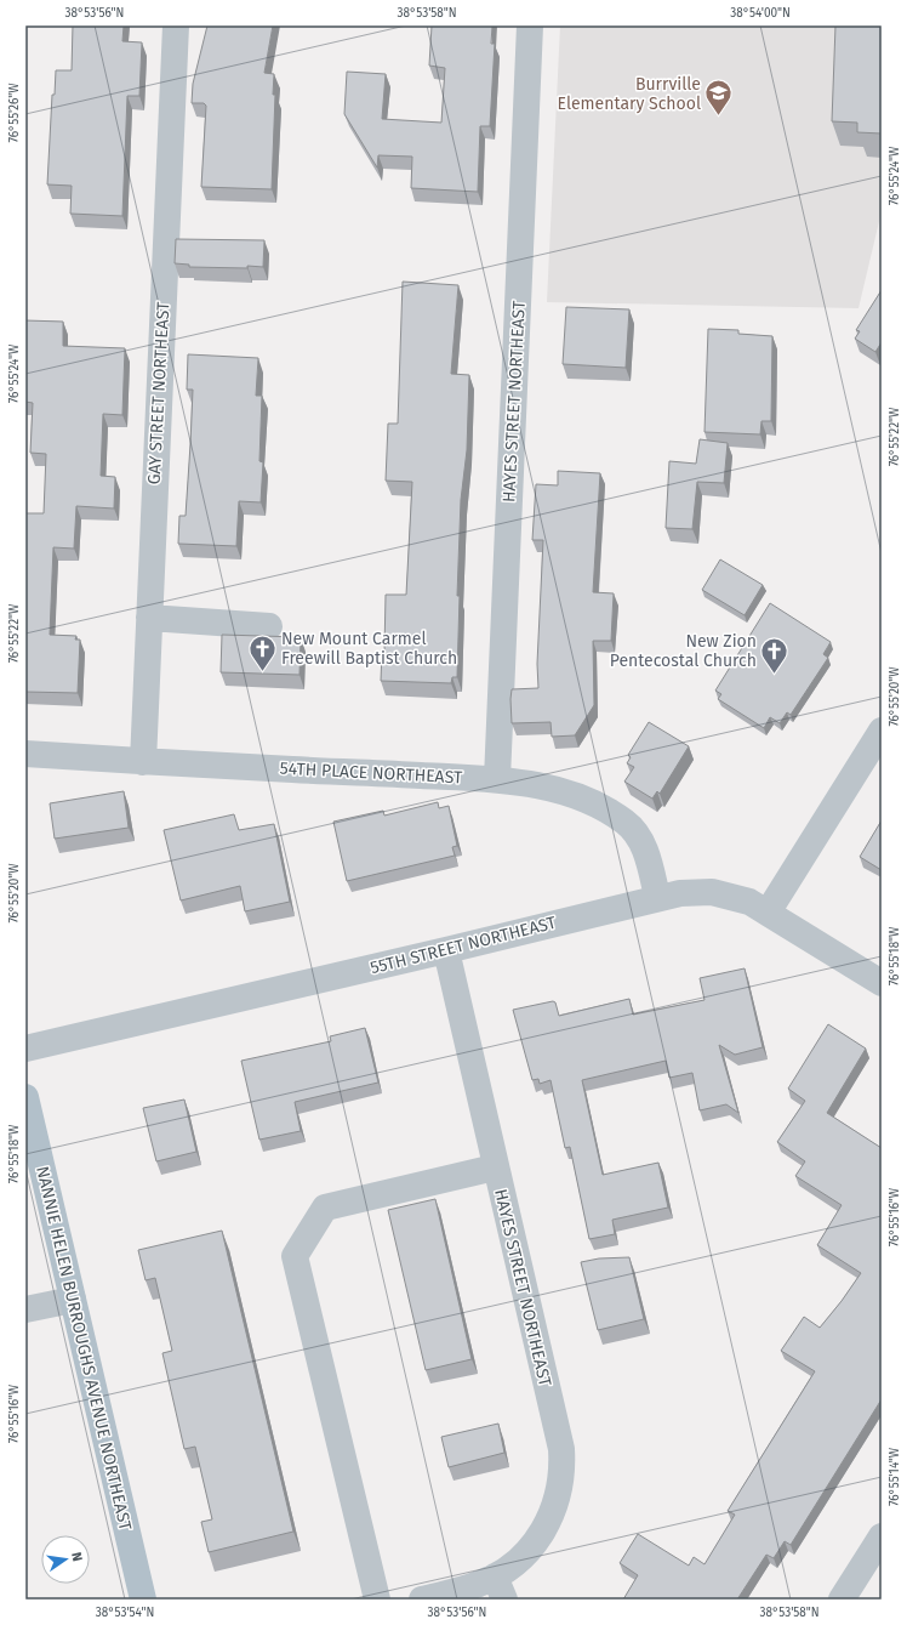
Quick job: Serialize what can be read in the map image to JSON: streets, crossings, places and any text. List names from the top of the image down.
{
  "streets": {
    "main road": ["NANNIE HELEN BURROUGHS AVENUE NORTHEAST"],
    "street": [
      "GAY STREET NORTHEAST",
      "HAYES STREET NORTHEAST",
      "54TH PLACE NORTHEAST",
      "55TH STREET NORTHEAST"
    ]
  },
  "crossings": [
    ["GAY STREET NORTHEAST", "54TH PLACE NORTHEAST"],
    ["HAYES STREET NORTHEAST", "54TH PLACE NORTHEAST"],
    ["HAYES STREET NORTHEAST", "55TH STREET NORTHEAST"],
    ["54TH PLACE NORTHEAST", "55TH STREET NORTHEAST"]
  ],
  "places": {
    "school or university": ["Burrville Elementary School"],
    "church": ["New Mount Carmel Freewill Baptist Church", "New Zion Pentecostal Church"]
  },
  "north": "right",
  "coordinates": [
    "38°53'56\"N",
    "38°53'58\"N",
    "38°54'00\"N",
    "76°55'26\"W",
    "76°55'24\"W",
    "76°55'22\"W",
    "76°55'20\"W",
    "76°55'18\"W",
    "76°55'16\"W",
    "76°55'14\"W",
    "38°53'54\"N"
  ]
}
